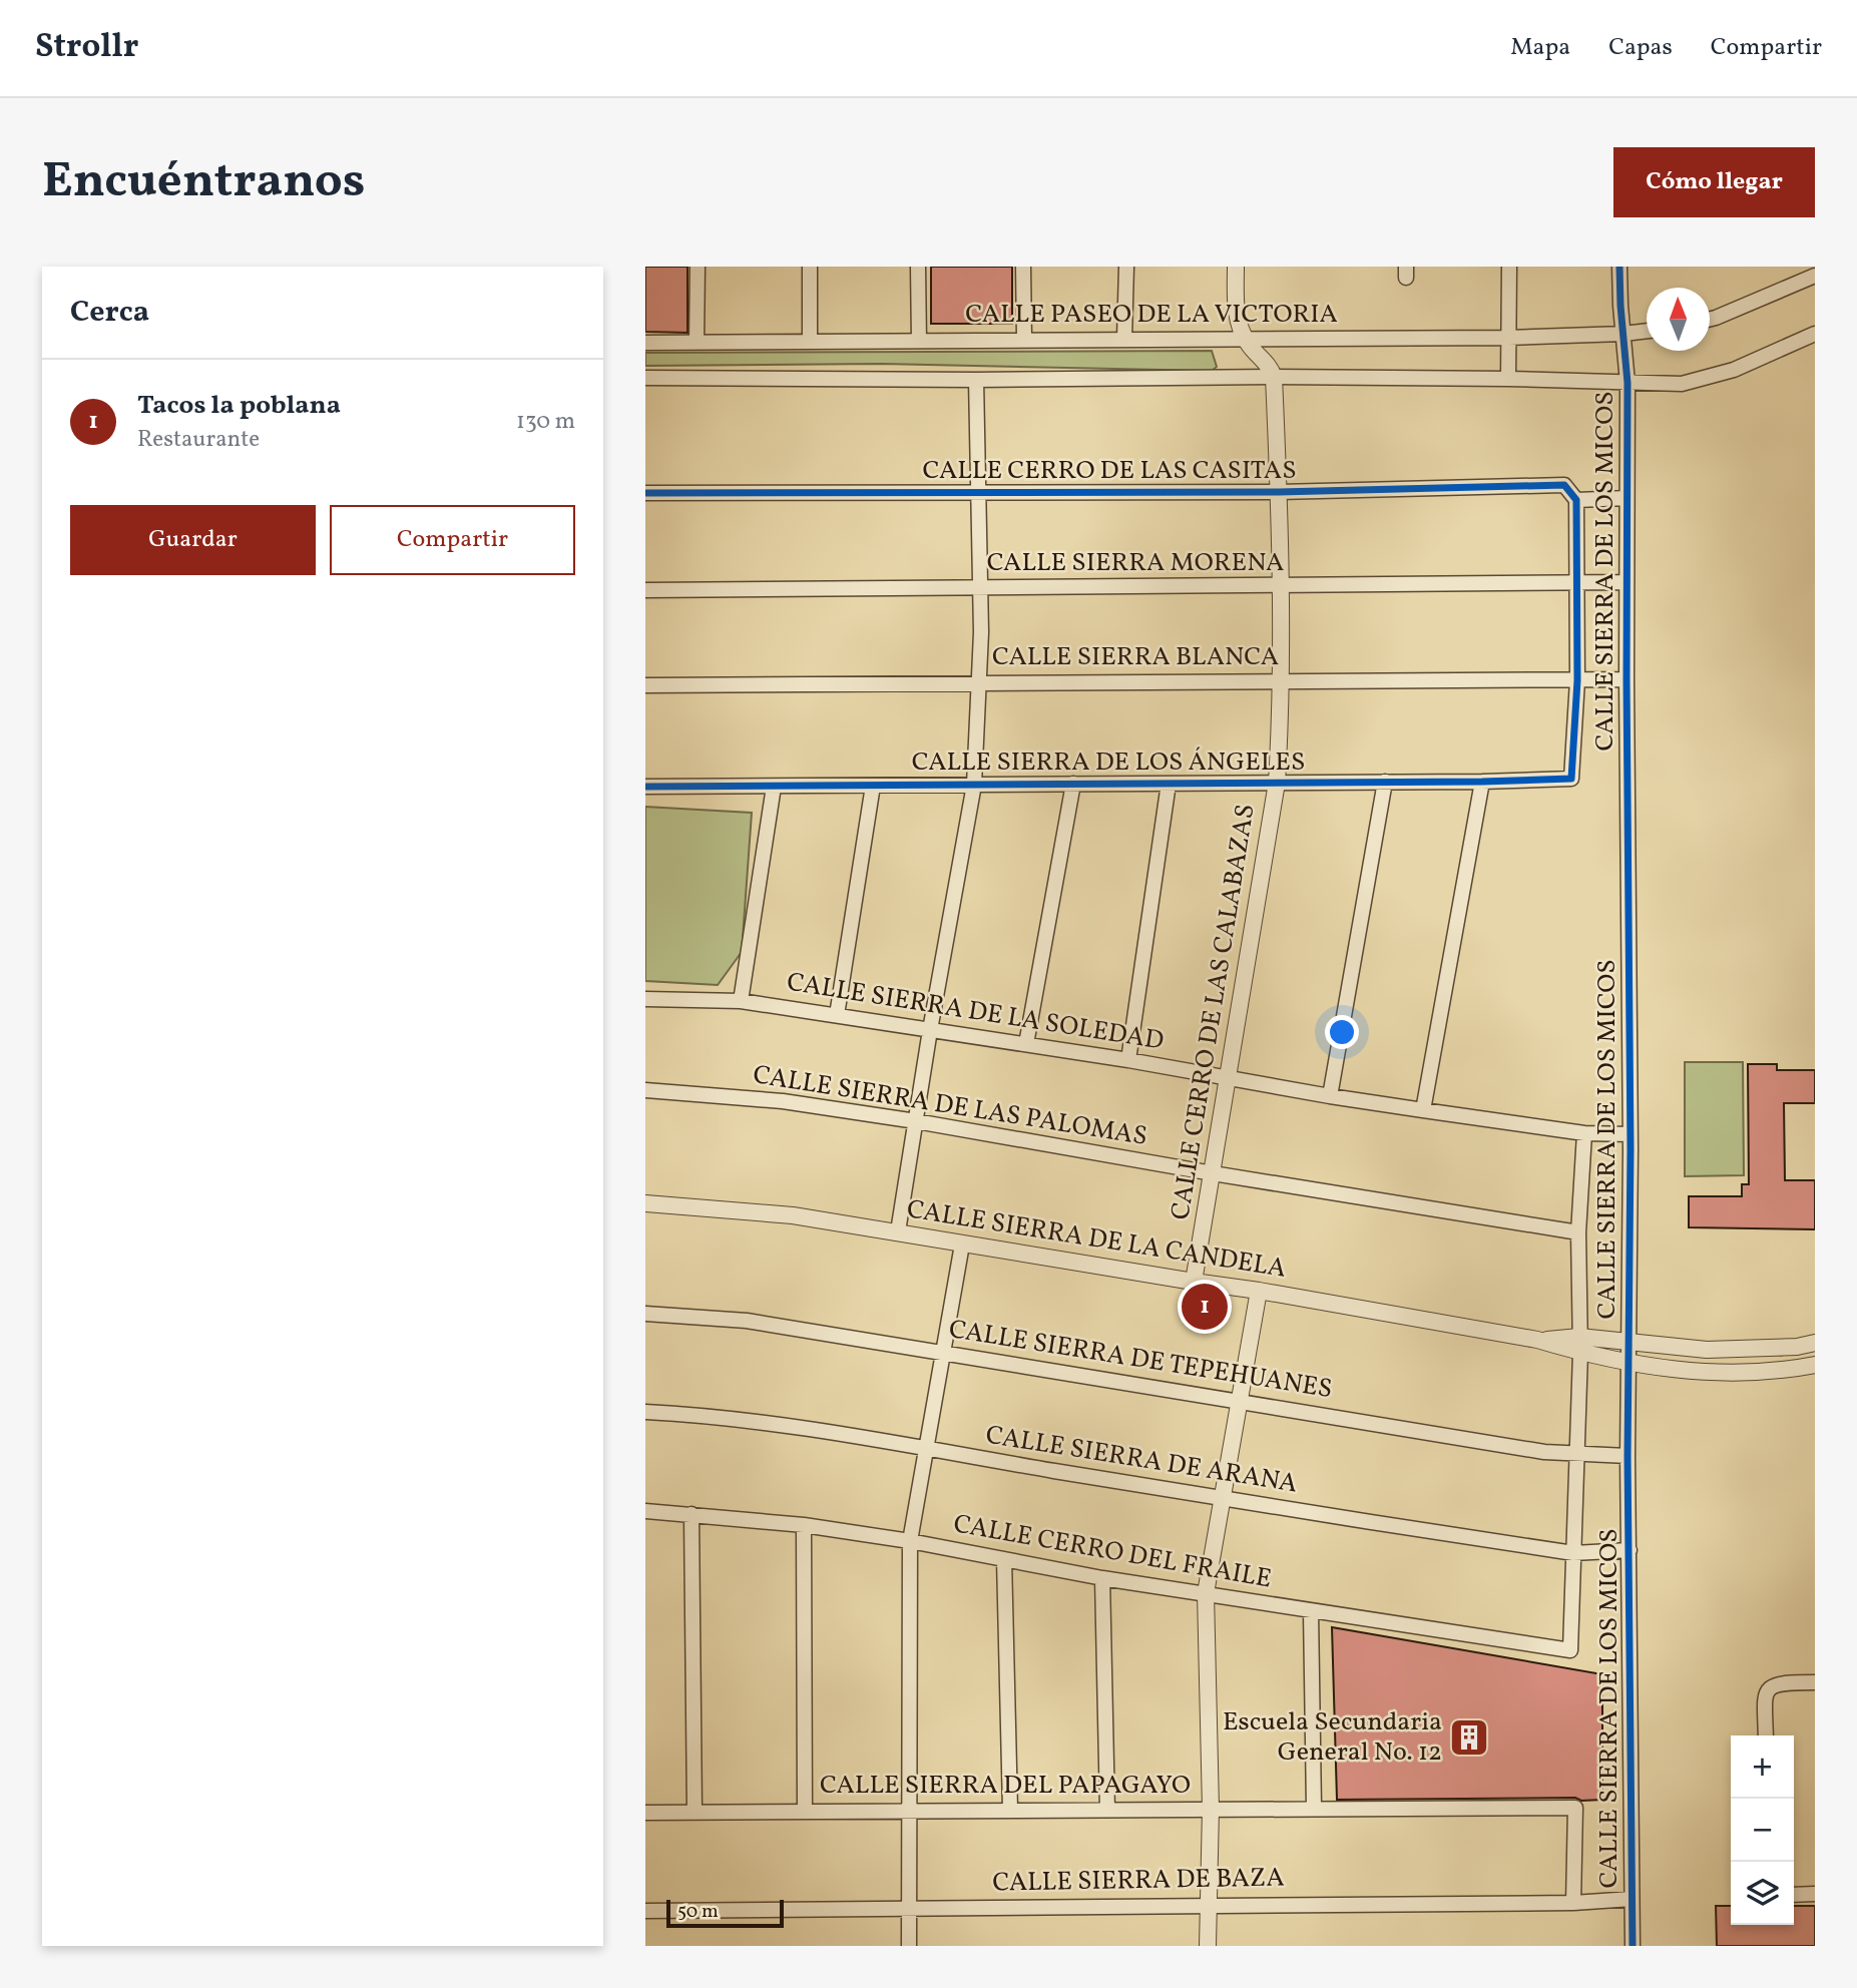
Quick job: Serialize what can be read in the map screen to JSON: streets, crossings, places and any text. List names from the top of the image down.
{
  "streets": {
    "street": [
      "CALLE PASEO DE LA VICTORIA",
      "CALLE CERRO DE LAS CASITAS",
      "CALLE SIERRA MORENA",
      "CALLE SIERRA DE LOS MICOS",
      "CALLE SIERRA BLANCA",
      "CALLE SIERRA DE LOS ÁNGELES",
      "CALLE SIERRA DE LA SOLEDAD",
      "CALLE CERRO DE LAS CALABAZAS",
      "CALLE SIERRA DE LAS PALOMAS",
      "CALLE SIERRA DE LA CANDELA",
      "CALLE SIERRA DE TEPEHUANES",
      "CALLE SIERRA DE ARANA",
      "CALLE CERRO DEL FRAILE",
      "CALLE SIERRA DEL PAPAGAYO",
      "CALLE SIERRA DE BAZA"
    ]
  },
  "crossings": [
    ["CALLE PASEO DE LA VICTORIA", "CALLE SIERRA DE LOS MICOS"],
    ["CALLE CERRO DE LAS CASITAS", "CALLE SIERRA DE LOS MICOS"],
    ["CALLE CERRO DE LAS CASITAS", "CALLE CERRO DE LAS CALABAZAS"],
    ["CALLE SIERRA MORENA", "CALLE SIERRA DE LOS MICOS"],
    ["CALLE SIERRA MORENA", "CALLE CERRO DE LAS CALABAZAS"],
    ["CALLE SIERRA DE LOS MICOS", "CALLE SIERRA BLANCA"],
    ["CALLE SIERRA DE LOS MICOS", "CALLE SIERRA DE LA SOLEDAD"],
    ["CALLE SIERRA DE LOS MICOS", "CALLE SIERRA DE TEPEHUANES"],
    ["CALLE SIERRA DE LOS MICOS", "CALLE SIERRA DE ARANA"],
    ["CALLE SIERRA DE LOS MICOS", "CALLE SIERRA DE BAZA"],
    ["CALLE SIERRA BLANCA", "CALLE SIERRA DE LOS ÁNGELES"],
    ["CALLE SIERRA BLANCA", "CALLE CERRO DE LAS CALABAZAS"],
    ["CALLE SIERRA DE LOS ÁNGELES", "CALLE CERRO DE LAS CALABAZAS"],
    ["CALLE SIERRA DE LA SOLEDAD", "CALLE CERRO DE LAS CALABAZAS"],
    ["CALLE CERRO DE LAS CALABAZAS", "CALLE SIERRA DE LAS PALOMAS"],
    ["CALLE CERRO DE LAS CALABAZAS", "CALLE SIERRA DE LA CANDELA"],
    ["CALLE SIERRA DE ARANA", "CALLE CERRO DEL FRAILE"],
    ["CALLE SIERRA DEL PAPAGAYO", "CALLE SIERRA DE BAZA"]
  ],
  "places": {
    "building": ["Escuela Secundaria General No. 12"]
  },
  "scale_bar": "50 m",
  "north": "top",
  "page": {
    "header": "Strollr",
    "nav": ["Mapa", "Capas", "Compartir"],
    "buttons": [
      "Cómo llegar",
      ["Guardar", "Compartir"]
    ],
    "title": "Encuéntranos",
    "heading": "Cerca",
    "list": [
      {
        "mark": "1",
        "name": "Tacos la poblana",
        "note": "Restaurante",
        "value": "130 m"
      }
    ],
    "pins": "1",
    "map_buttons": ["+", "−"],
    "scale": "50 m"
  }
}
